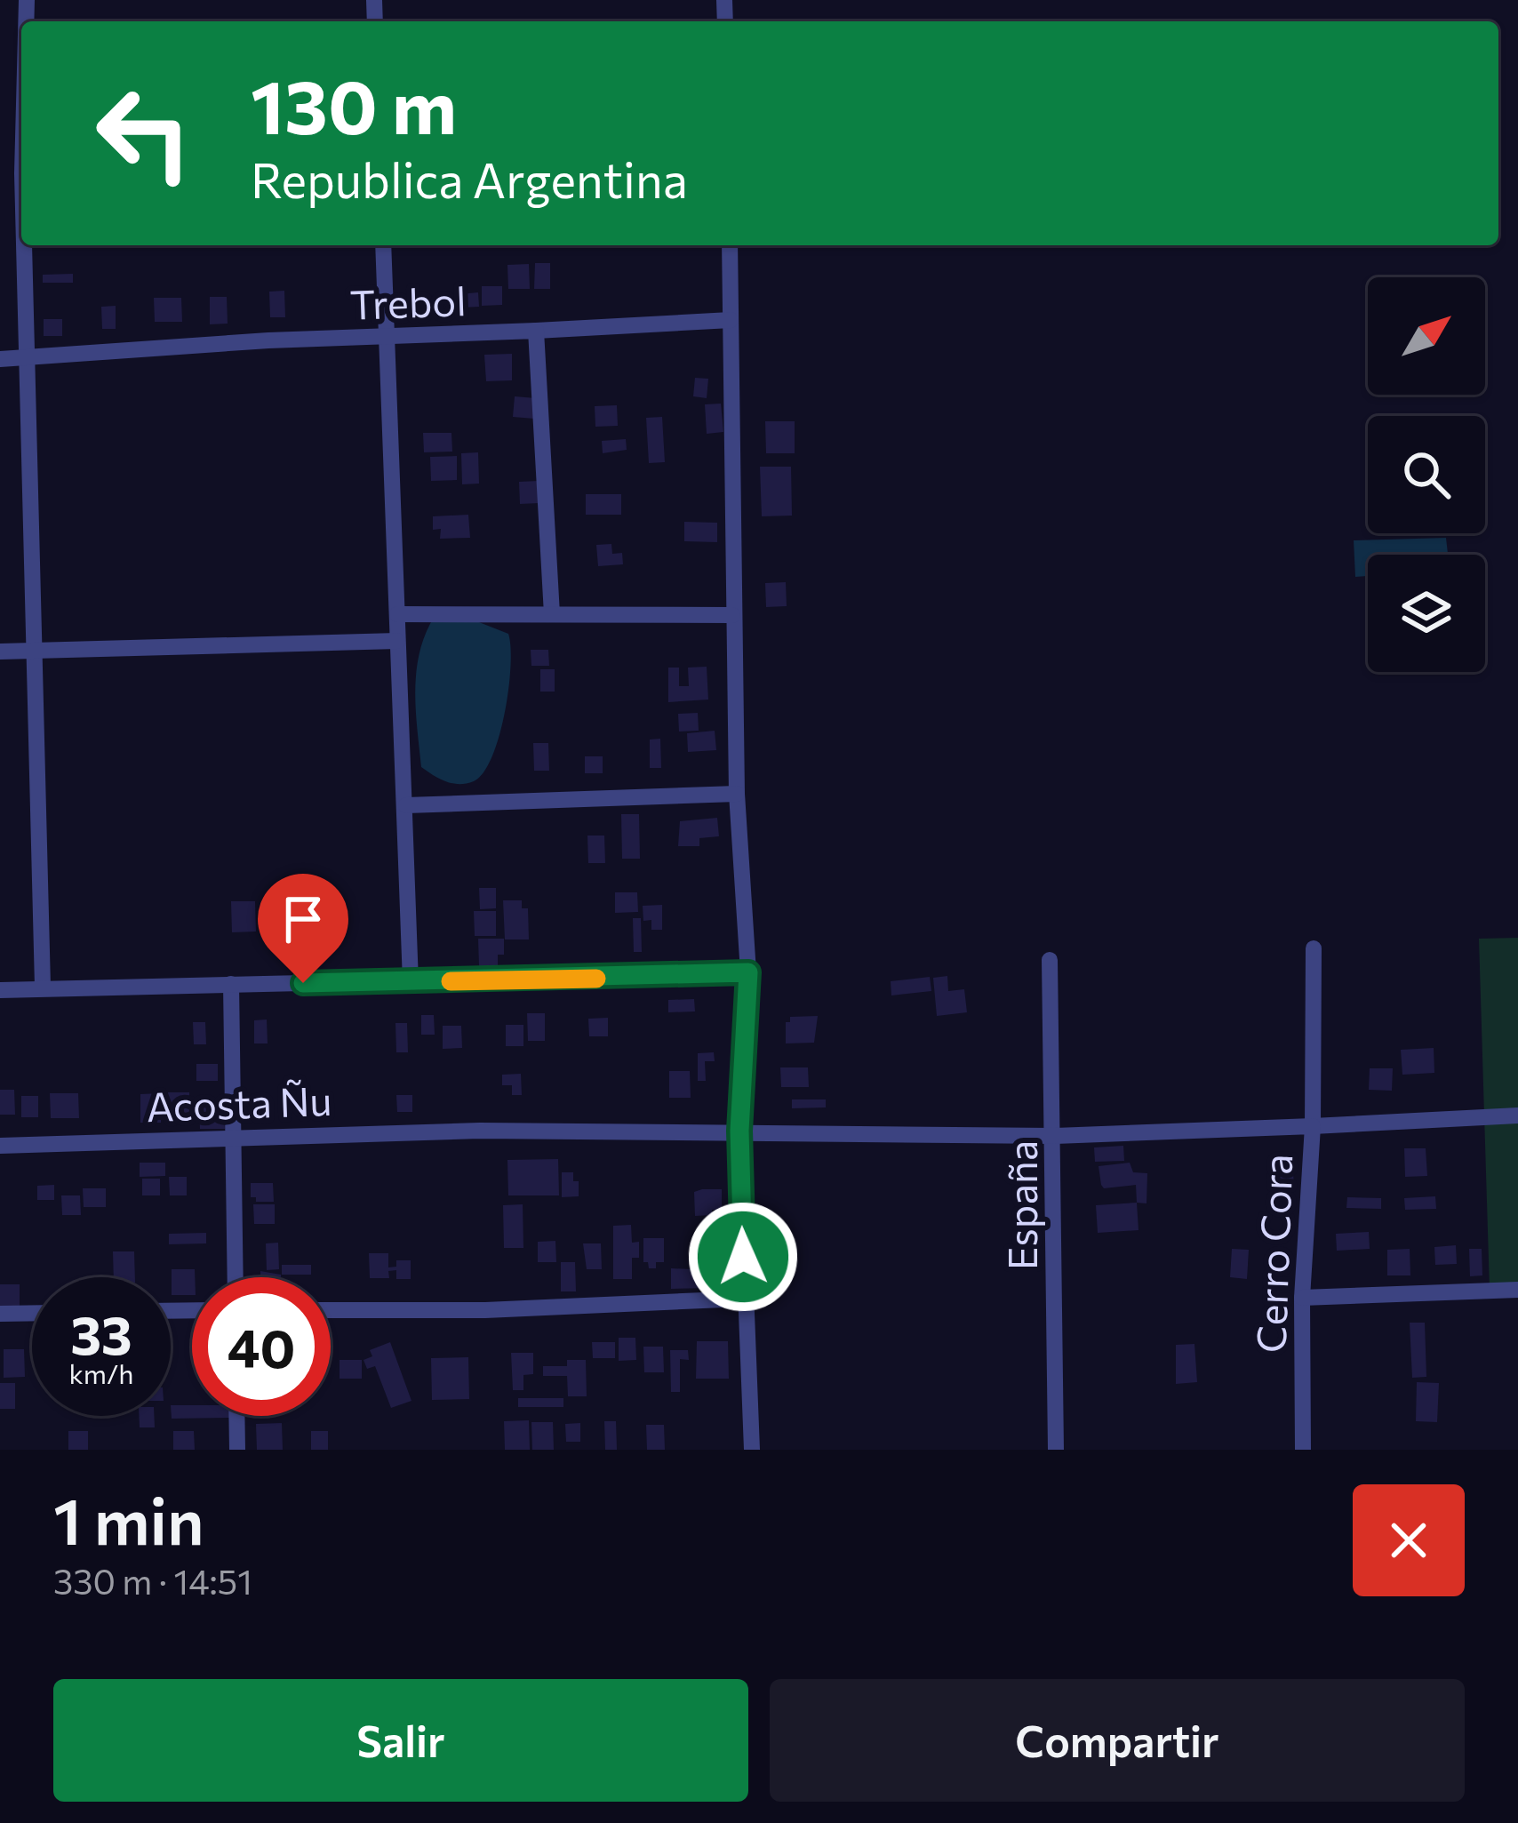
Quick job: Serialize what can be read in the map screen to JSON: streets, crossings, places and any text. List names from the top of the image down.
{
  "streets": {
    "street": [
      "Trebol",
      "Acosta Ñu",
      "España",
      "Cerro Cora"
    ]
  },
  "crossings": [
    ["Acosta Ñu", "Cerro Cora"],
    ["España", "Cerro Cora"]
  ],
  "north": "top right",
  "page": {
    "turn": ["130 m", "Republica Argentina"],
    "speed": "33 km/h",
    "limit": "40",
    "heading": ["1 min", "330 m · 14:51"],
    "buttons": ["Salir", "Compartir"]
  }
}
